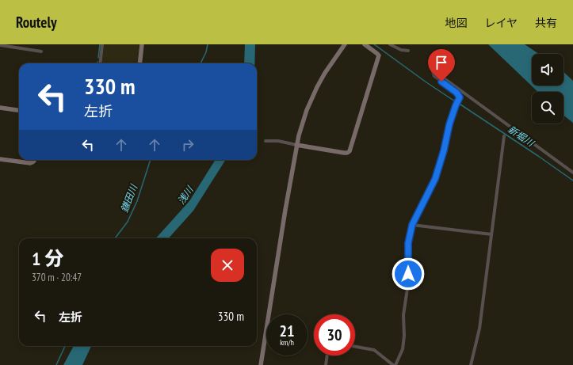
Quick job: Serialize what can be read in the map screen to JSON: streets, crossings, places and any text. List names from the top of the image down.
{
  "water": ["新堀川", "浅川", "鎌田川"],
  "page": {
    "header": "Routely",
    "nav": ["地図", "レイヤ", "共有"],
    "turn": ["330 m", "左折"],
    "heading": ["1 分", "370 m · 20:47"],
    "list": [
      {
        "name": "左折",
        "value": "330 m"
      }
    ],
    "speed": "21 km/h",
    "limit": "30"
  }
}
